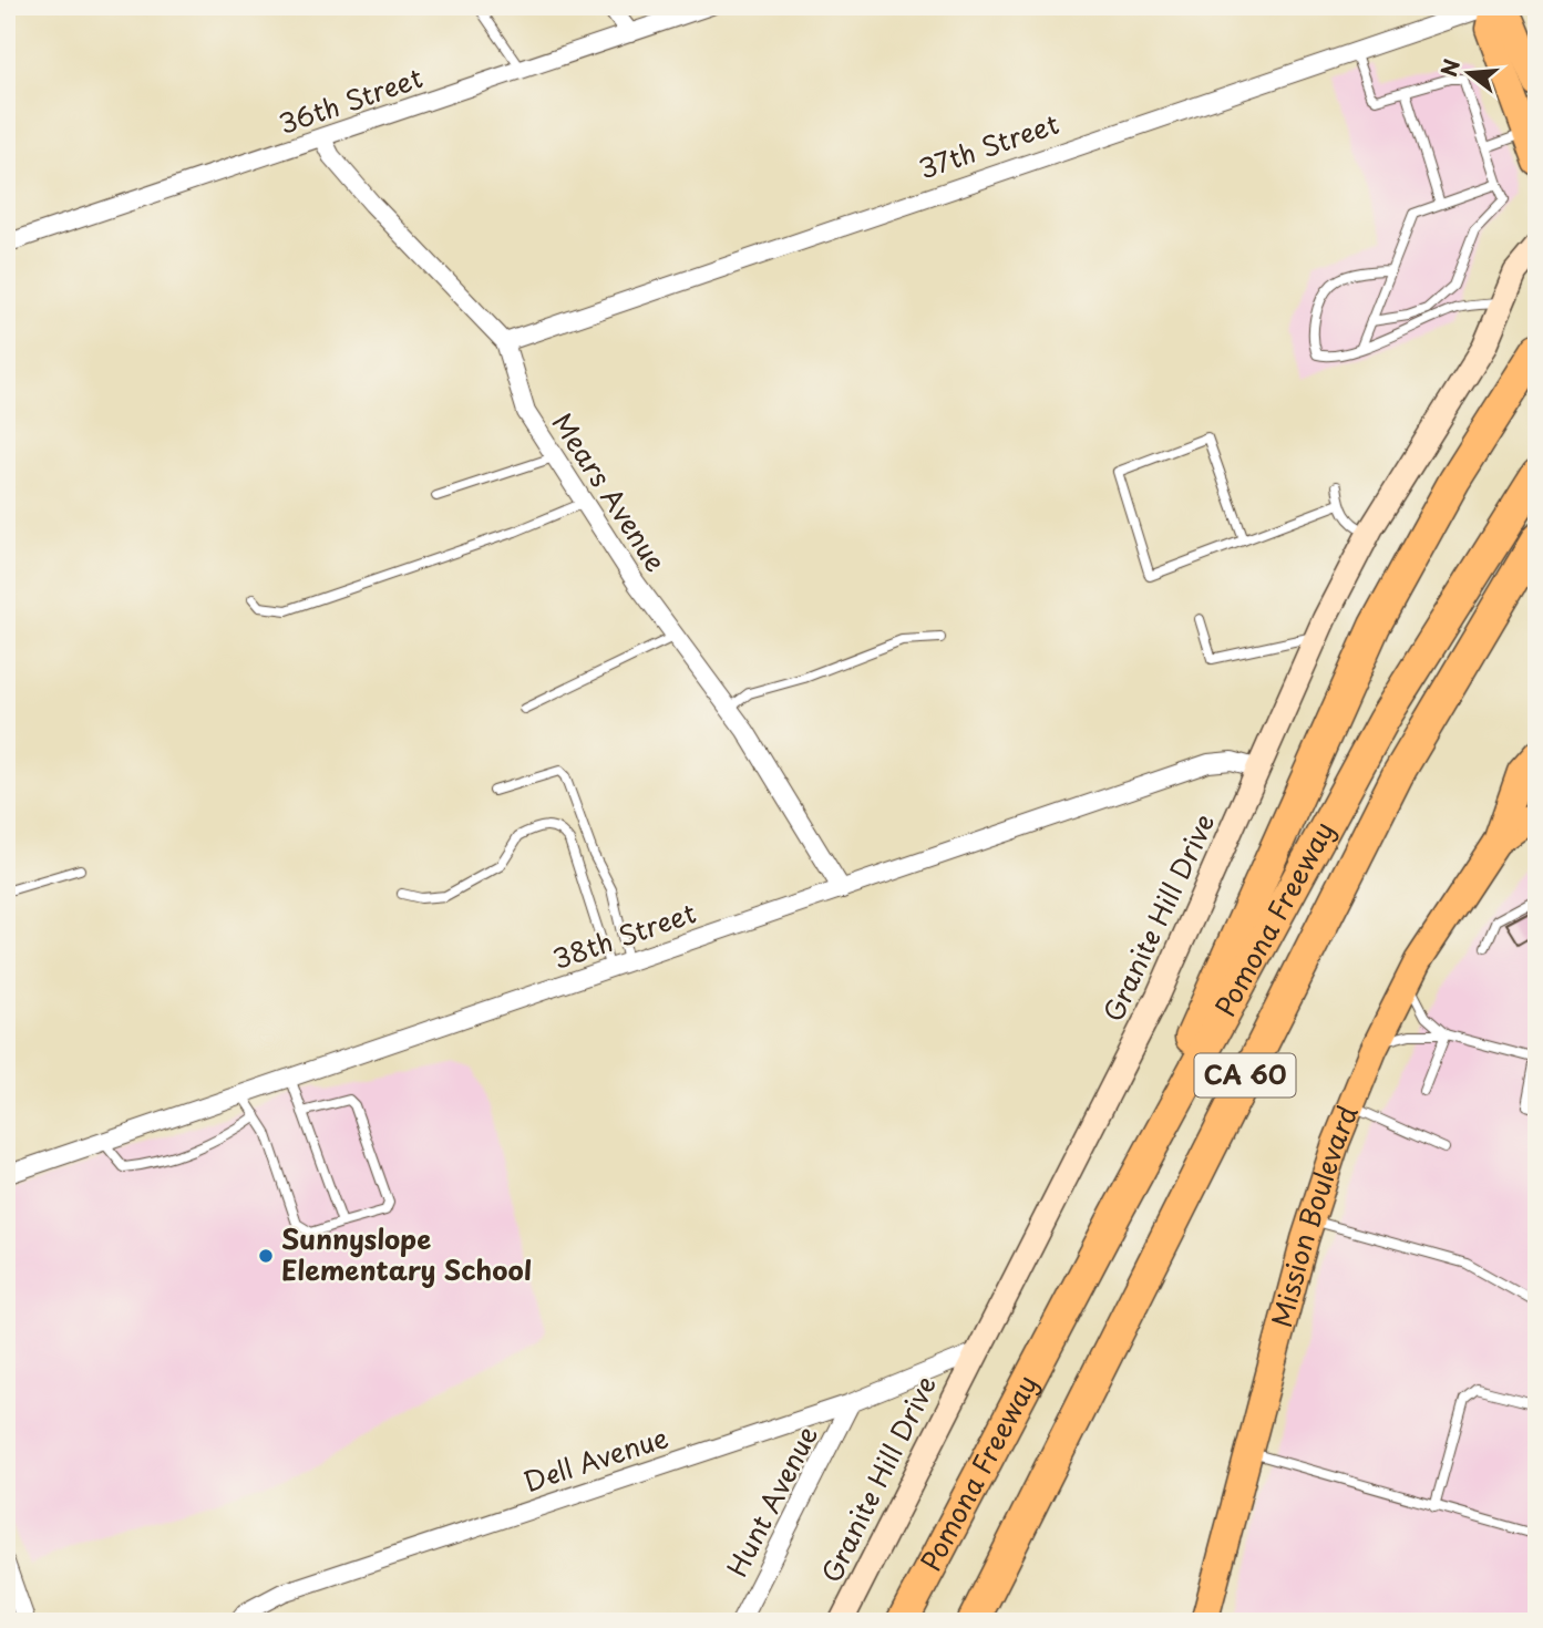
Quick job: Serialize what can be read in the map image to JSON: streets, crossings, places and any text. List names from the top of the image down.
{
  "streets": {
    "highway": ["Pomona Freeway", "CA 60"],
    "main road": ["Mission Boulevard"],
    "street": [
      "36th Street",
      "37th Street",
      "Mears Avenue",
      "Granite Hill Drive",
      "38th Street",
      "Dell Avenue",
      "Hunt Avenue"
    ]
  },
  "crossings": [
    ["36th Street", "Mears Avenue"],
    ["37th Street", "Mears Avenue"],
    ["Mears Avenue", "38th Street"],
    ["Granite Hill Drive", "38th Street"],
    ["Granite Hill Drive", "Dell Avenue"],
    ["Dell Avenue", "Hunt Avenue"]
  ],
  "places": ["Sunnyslope Elementary School"],
  "north": "left"
}
